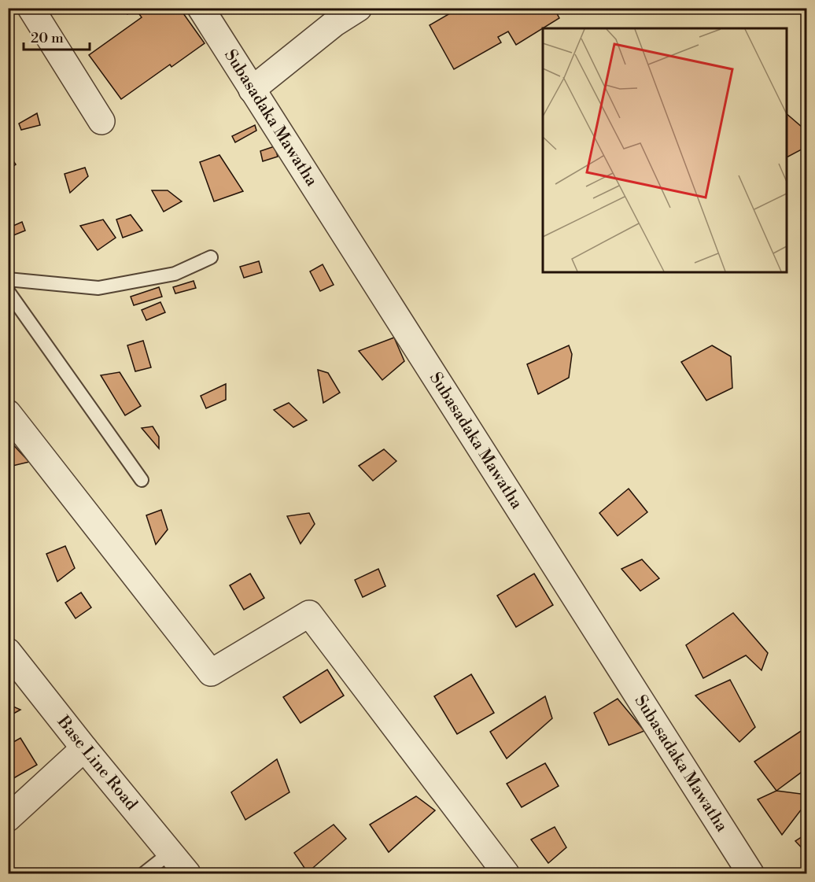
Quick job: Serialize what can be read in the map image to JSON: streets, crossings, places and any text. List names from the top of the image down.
{
  "streets": {
    "street": ["Subasadaka Mawatha", "Base Line Road"]
  },
  "scale_bar": "20 m"
}
